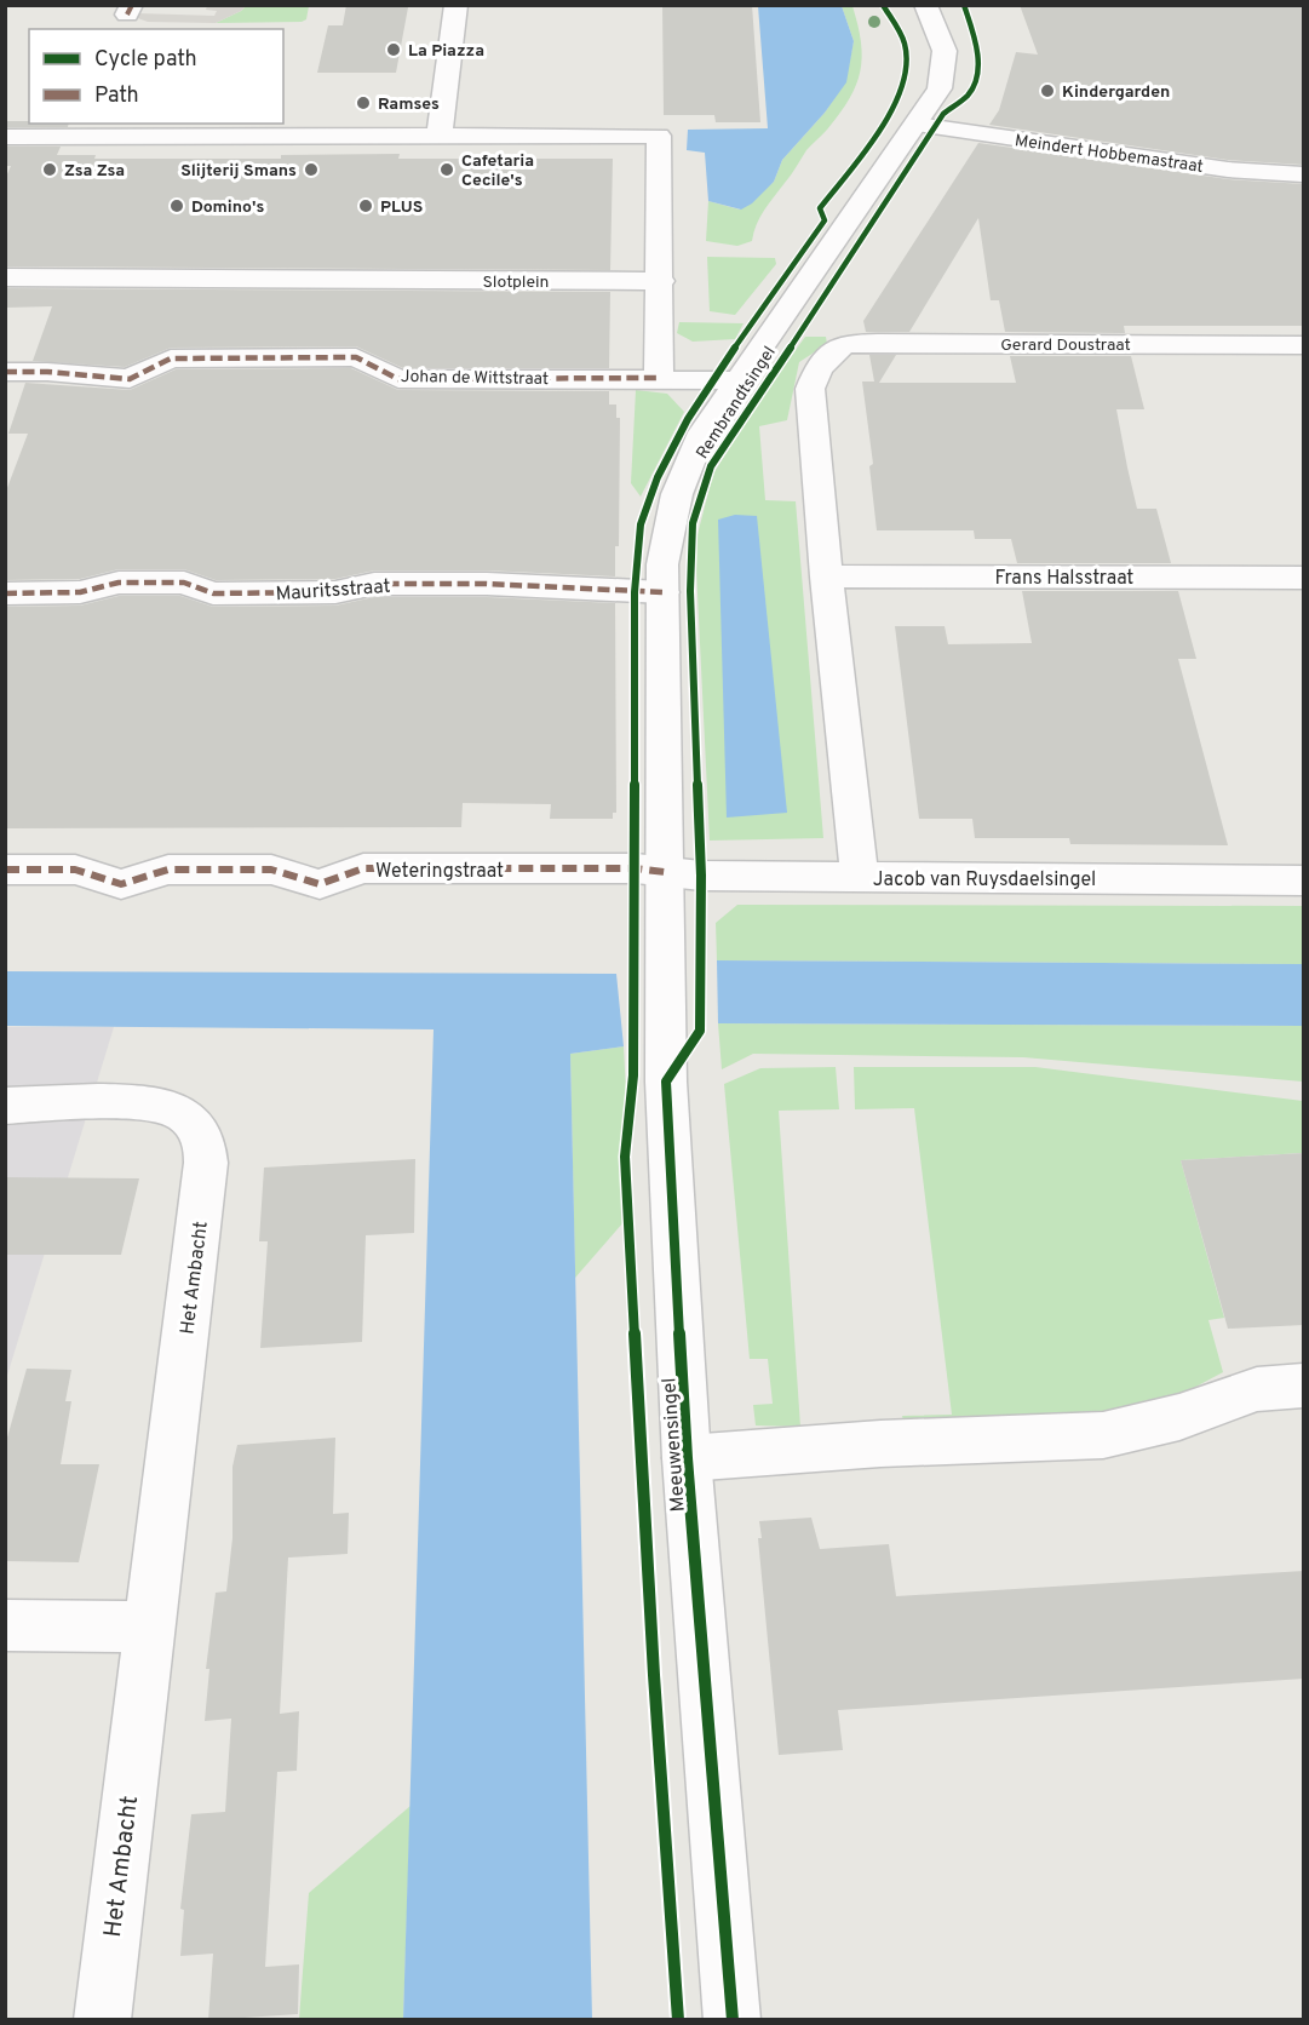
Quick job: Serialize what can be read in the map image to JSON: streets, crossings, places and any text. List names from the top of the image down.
{
  "streets": {
    "street": [
      "Meindert Hobbemastraat",
      "Slotplein",
      "Gerard Doustraat",
      "Johan de Wittstraat",
      "Rembrandtsingel",
      "Frans Halsstraat",
      "Mauritsstraat",
      "Weteringstraat",
      "Jacob van Ruysdaelsingel",
      "Het Ambacht",
      "Meeuwensingel"
    ]
  },
  "crossings": [
    ["Meindert Hobbemastraat", "Rembrandtsingel"],
    ["Gerard Doustraat", "Frans Halsstraat"],
    ["Johan de Wittstraat", "Rembrandtsingel"],
    ["Rembrandtsingel", "Mauritsstraat"],
    ["Rembrandtsingel", "Weteringstraat"],
    ["Rembrandtsingel", "Jacob van Ruysdaelsingel"],
    ["Rembrandtsingel", "Meeuwensingel"],
    ["Weteringstraat", "Jacob van Ruysdaelsingel"],
    ["Weteringstraat", "Meeuwensingel"],
    ["Jacob van Ruysdaelsingel", "Meeuwensingel"]
  ],
  "places": [
    "La Piazza",
    "Kindergarden",
    "Ramses",
    "Zsa Zsa",
    "Slijterij Smans",
    "Cafetaria Cecile's",
    "Domino's",
    "PLUS"
  ],
  "legend": ["Cycle path", "Path"]
}
